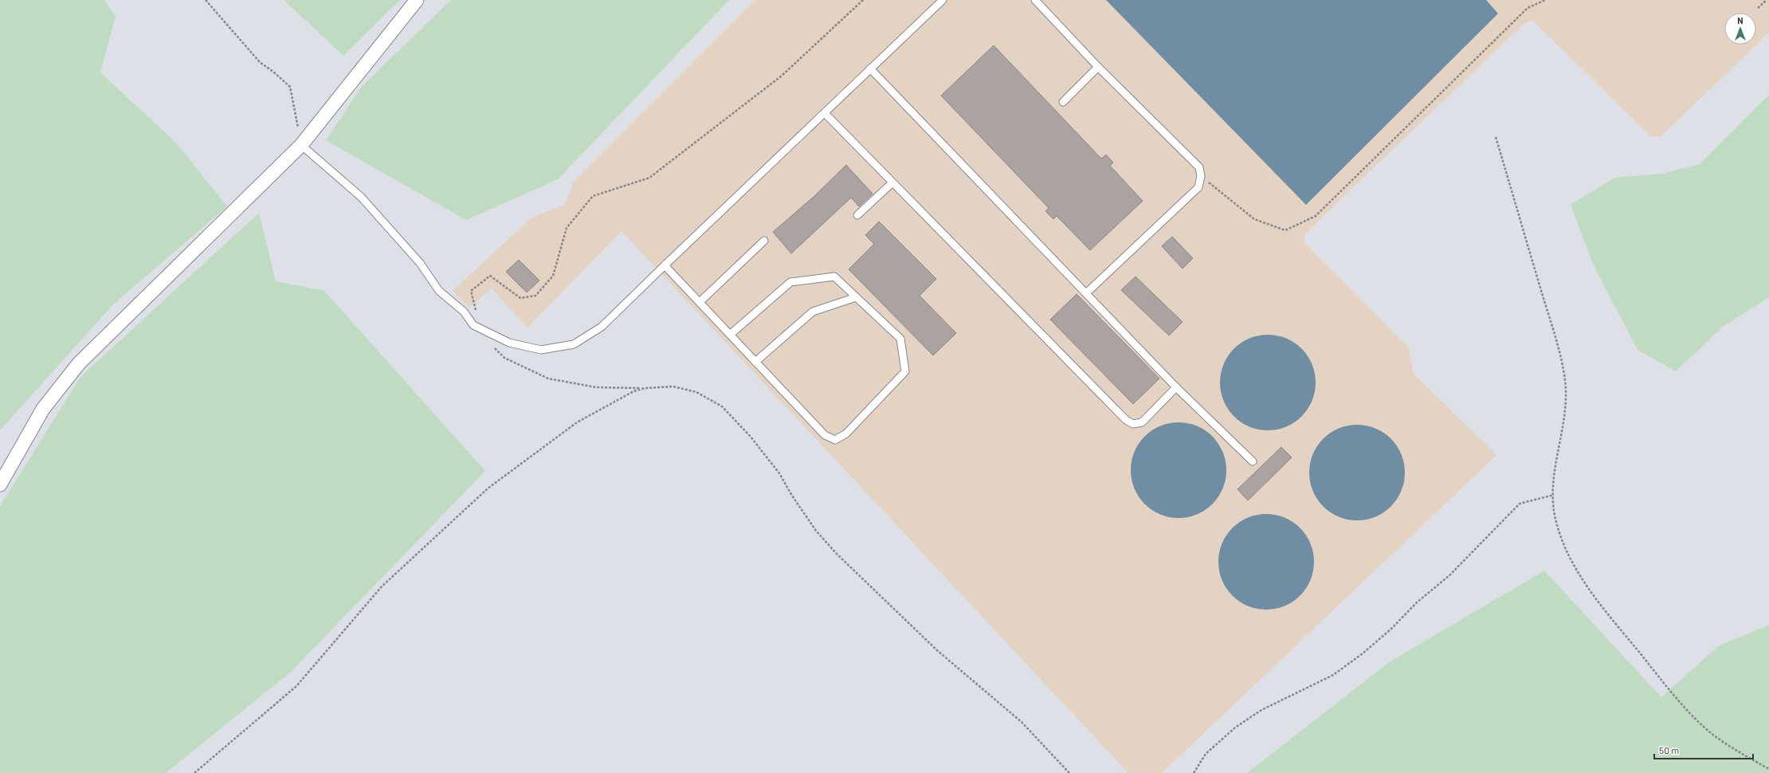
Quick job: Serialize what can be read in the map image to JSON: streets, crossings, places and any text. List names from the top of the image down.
{
  "scale_bar": "50 m",
  "north": "top"
}
